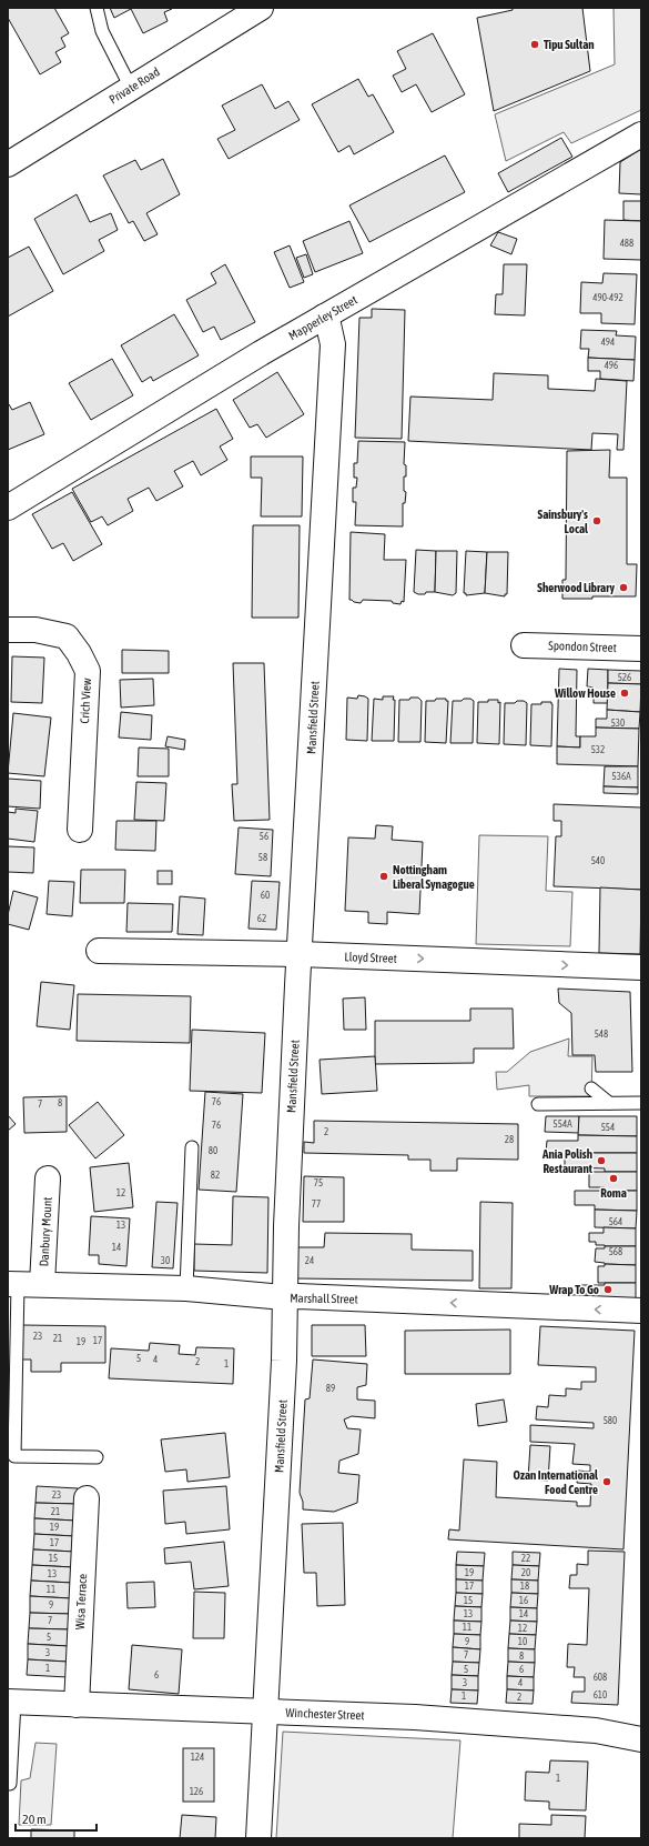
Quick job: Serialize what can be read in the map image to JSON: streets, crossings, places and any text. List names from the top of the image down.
{
  "streets": {
    "street": [
      "Private Road",
      "Mapperley Street",
      "Spondon Street",
      "Crich View",
      "Mansfield Street",
      "Lloyd Street",
      "Danbury Mount",
      "Marshall Street",
      "Wisa Terrace",
      "Winchester Street"
    ]
  },
  "crossings": [
    ["Mapperley Street", "Mansfield Street"],
    ["Mansfield Street", "Lloyd Street"],
    ["Mansfield Street", "Marshall Street"],
    ["Mansfield Street", "Winchester Street"],
    ["Danbury Mount", "Marshall Street"],
    ["Wisa Terrace", "Winchester Street"]
  ],
  "one_way": ["Lloyd Street", "Marshall Street"],
  "places": [
    "Tipu Sultan",
    "Sainsbury's Local",
    "Sherwood Library",
    "Willow House",
    "Nottingham Liberal Synagogue",
    "Ania Polish Restaurant",
    "Roma",
    "Wrap To Go",
    "Ozan International Food Centre"
  ],
  "house_numbers": [
    "488",
    "490-492",
    "494",
    "496",
    "526",
    "530",
    "532",
    "536A",
    "56",
    "58",
    "540",
    "60",
    "62",
    "548",
    "76",
    "8",
    "7",
    "554A",
    "76",
    "554",
    "2",
    "28",
    "80",
    "82",
    "75",
    "12",
    "77",
    "564",
    "13",
    "14",
    "568",
    "30",
    "24",
    "23",
    "21",
    "17",
    "19",
    "5",
    "4",
    "2",
    "1",
    "89",
    "580",
    "23",
    "21",
    "19",
    "17",
    "15",
    "22",
    "19",
    "20",
    "13",
    "17",
    "18",
    "11",
    "15",
    "16",
    "9",
    "13",
    "14",
    "7",
    "11",
    "12",
    "5",
    "9",
    "10",
    "3",
    "7",
    "8",
    "1",
    "5",
    "6",
    "6",
    "608",
    "3",
    "4",
    "610",
    "1",
    "2",
    "124",
    "1",
    "126"
  ],
  "scale_bar": "20 m"
}
